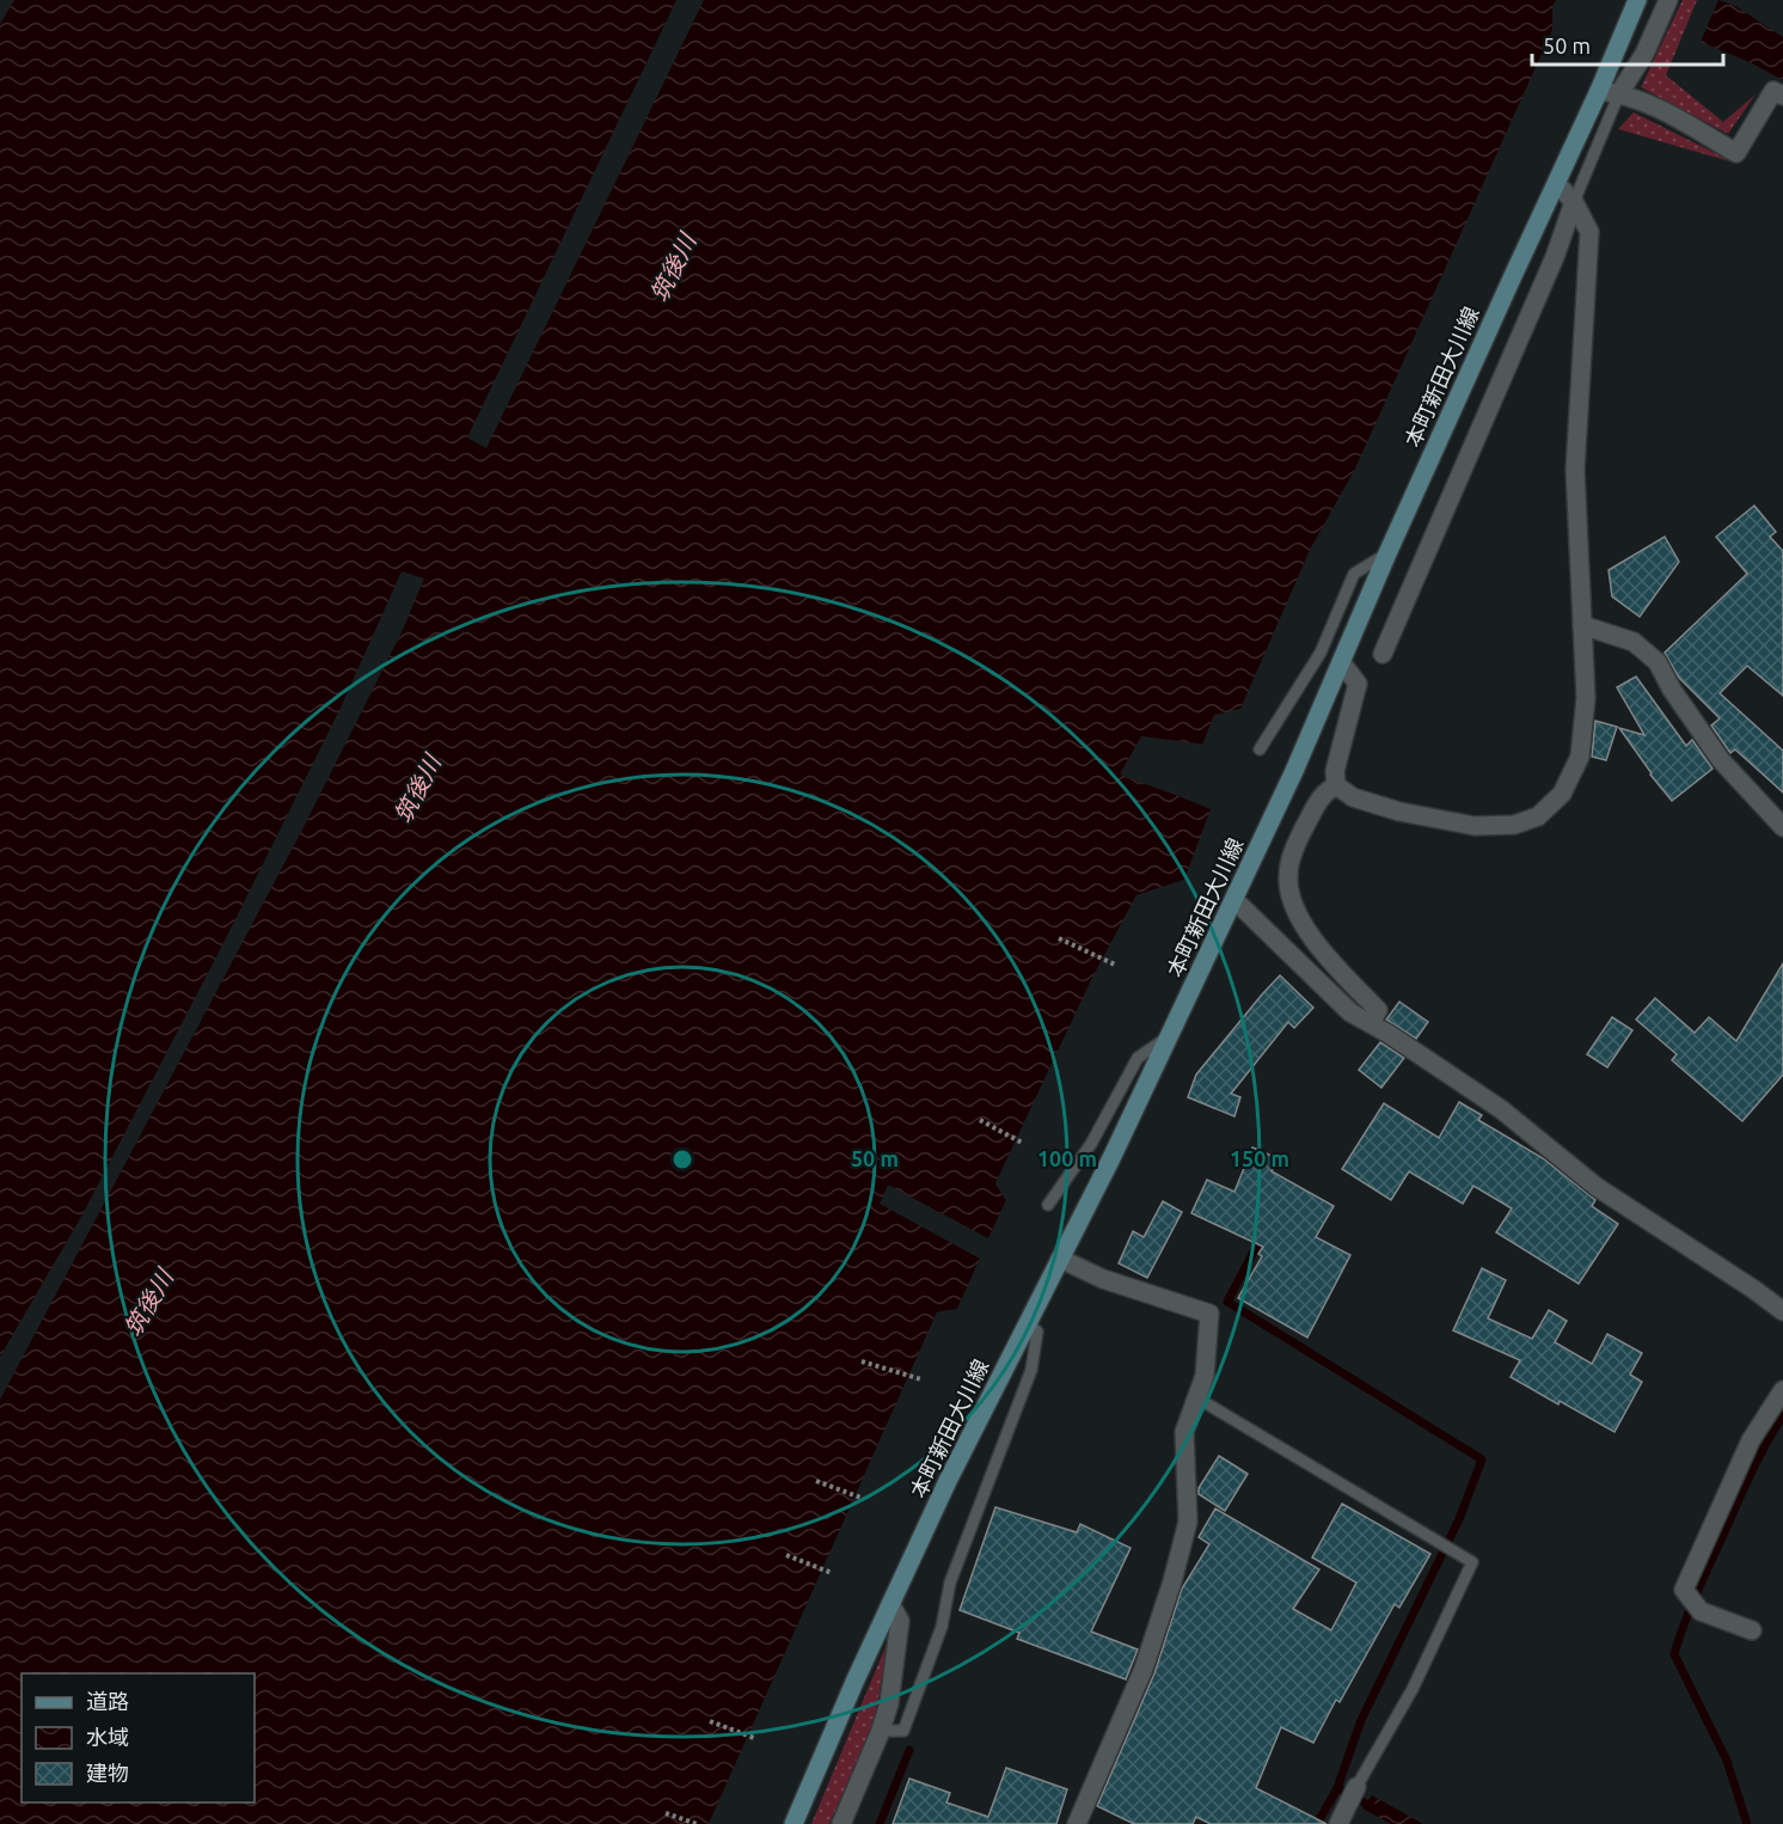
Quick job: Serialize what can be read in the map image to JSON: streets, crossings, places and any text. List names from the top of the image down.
{
  "streets": {
    "main road": ["本町新田大川線"]
  },
  "water": ["筑後川"],
  "legend": ["道路", "水域", "建物"],
  "scale_bar": "50 m",
  "rings": ["50 m", "100 m", "150 m"]
}
